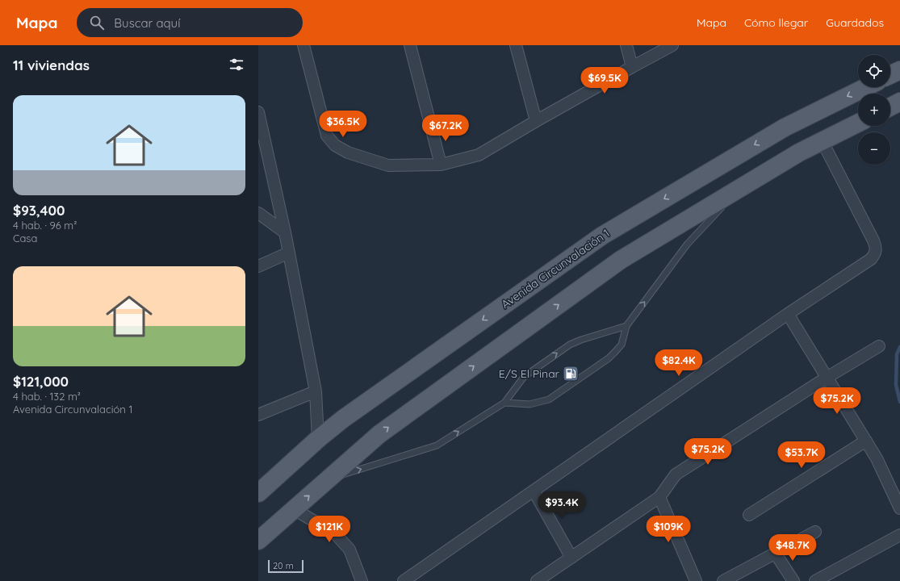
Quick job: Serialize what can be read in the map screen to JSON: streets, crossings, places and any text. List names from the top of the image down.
{
  "streets": {
    "main road": ["Avenida Circunvalación 1"]
  },
  "places": {
    "fuel station": ["E/S El Pinar"]
  },
  "scale_bar": "20 m",
  "page": {
    "header": "Mapa",
    "search": "Buscar aquí",
    "nav": ["Mapa", "Cómo llegar", "Guardados"],
    "heading": "11 viviendas",
    "map_buttons": ["+", "−"],
    "price": [
      "$69.5K",
      "$36.5K",
      "$67.2K",
      "$82.4K",
      "$75.2K",
      "$75.2K",
      "$53.7K",
      "$93.4K",
      "$121K",
      "$109K",
      "$48.7K"
    ],
    "list": [
      {
        "name": "$93,400",
        "note": "4 hab. · 96 m² · Casa"
      },
      {
        "name": "$121,000",
        "note": "4 hab. · 132 m² · Avenida Circunvalación 1"
      }
    ],
    "scale": "20 m"
  }
}
